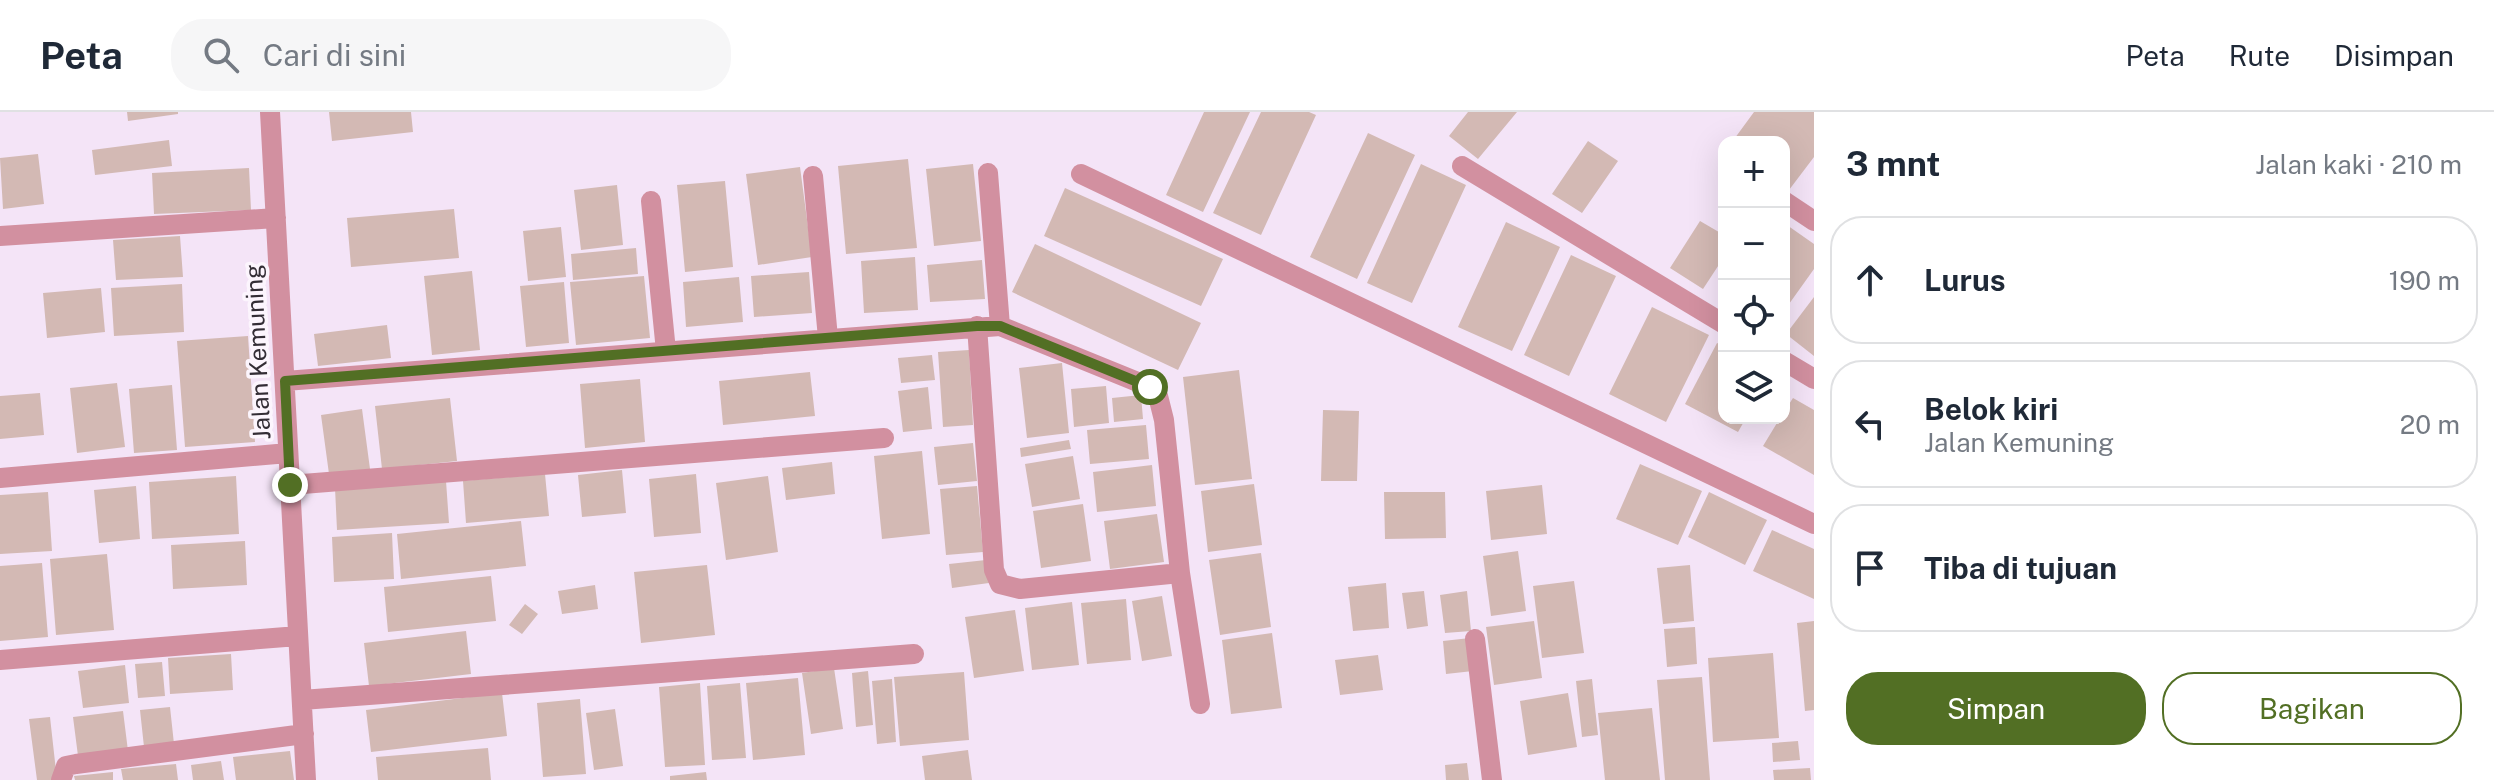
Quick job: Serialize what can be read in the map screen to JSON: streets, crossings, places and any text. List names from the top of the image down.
{
  "streets": {
    "street": ["Jalan Kemuning"]
  },
  "page": {
    "header": "Peta",
    "search": "Cari di sini",
    "nav": ["Peta", "Rute", "Disimpan"],
    "heading": ["3 mnt", "Jalan kaki · 210 m"],
    "map_buttons": ["+", "−"],
    "list": [
      ["Lurus", "190 m"],
      ["Belok kiri", "Jalan Kemuning", "20 m"],
      "Tiba di tujuan"
    ],
    "buttons": ["Simpan", "Bagikan"]
  }
}
